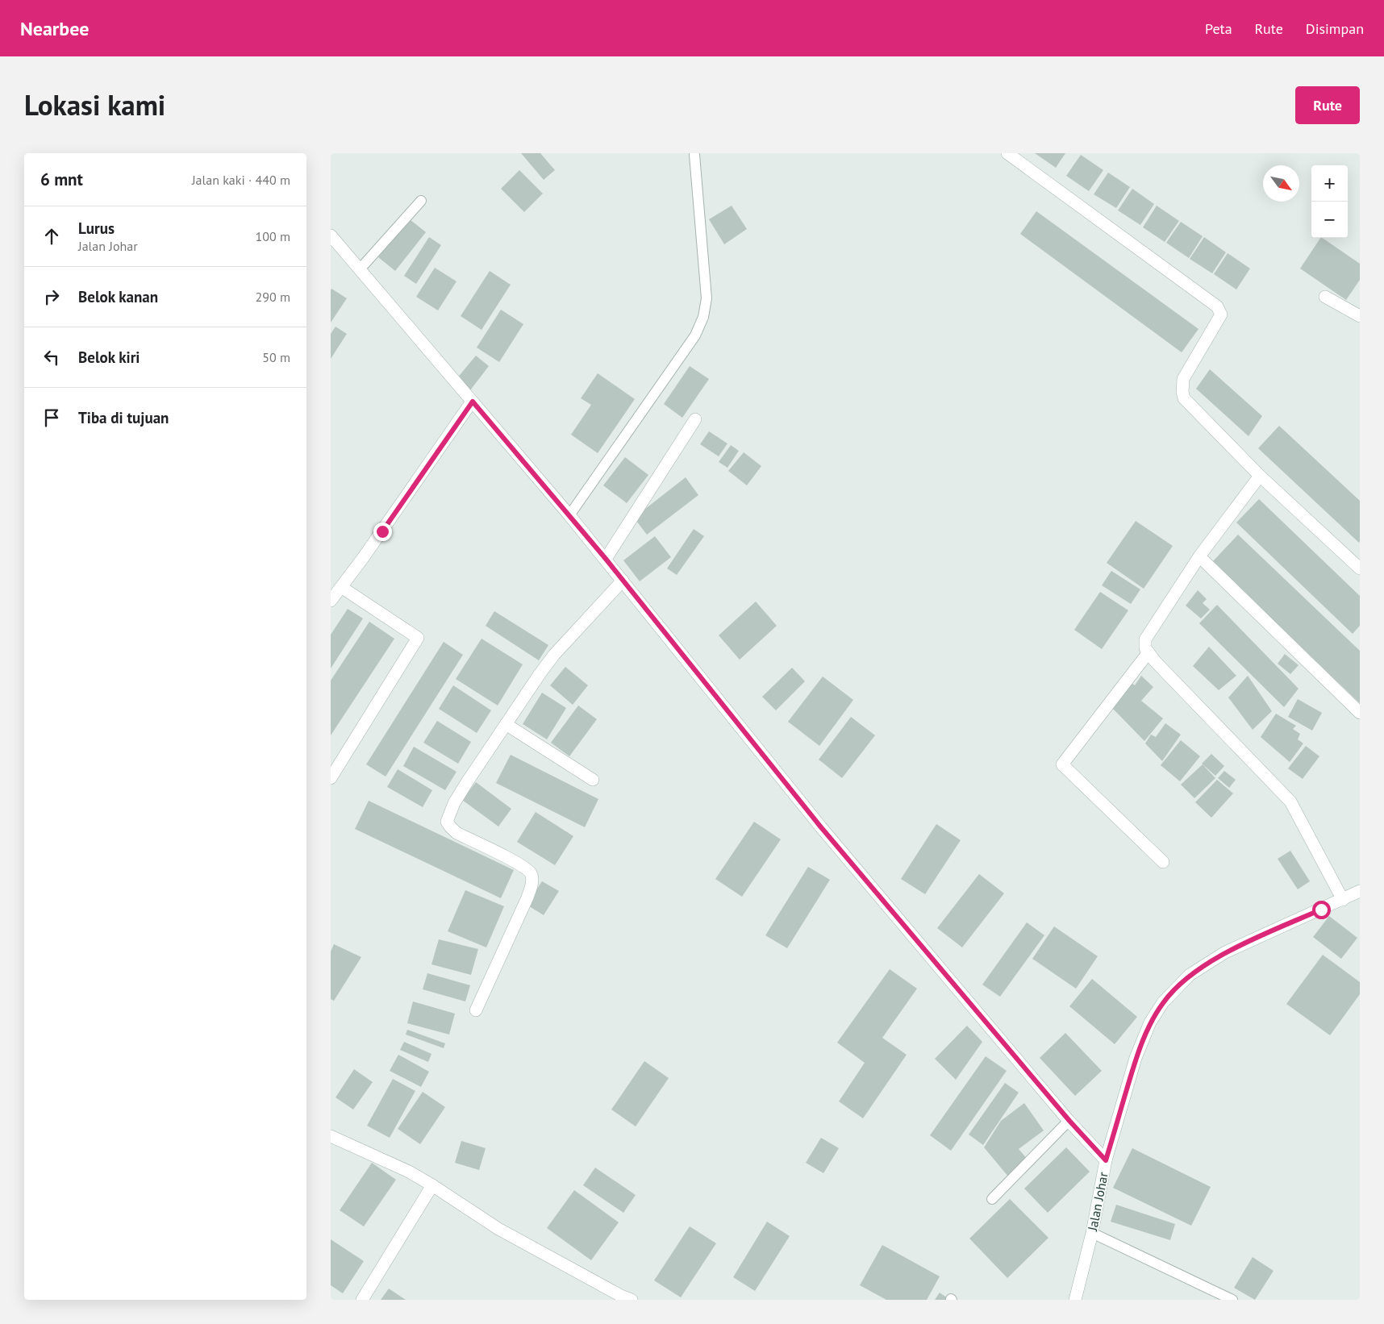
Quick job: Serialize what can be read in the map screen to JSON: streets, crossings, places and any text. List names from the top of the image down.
{
  "streets": {
    "street": ["Jalan Johar"]
  },
  "north": "bottom right",
  "page": {
    "header": "Nearbee",
    "nav": ["Peta", "Rute", "Disimpan"],
    "title": "Lokasi kami",
    "buttons": "Rute",
    "heading": ["6 mnt", "Jalan kaki · 440 m"],
    "map_buttons": ["+", "−"],
    "list": [
      ["Lurus", "Jalan Johar", "100 m"],
      ["Belok kanan", "290 m"],
      ["Belok kiri", "50 m"],
      "Tiba di tujuan"
    ]
  }
}
